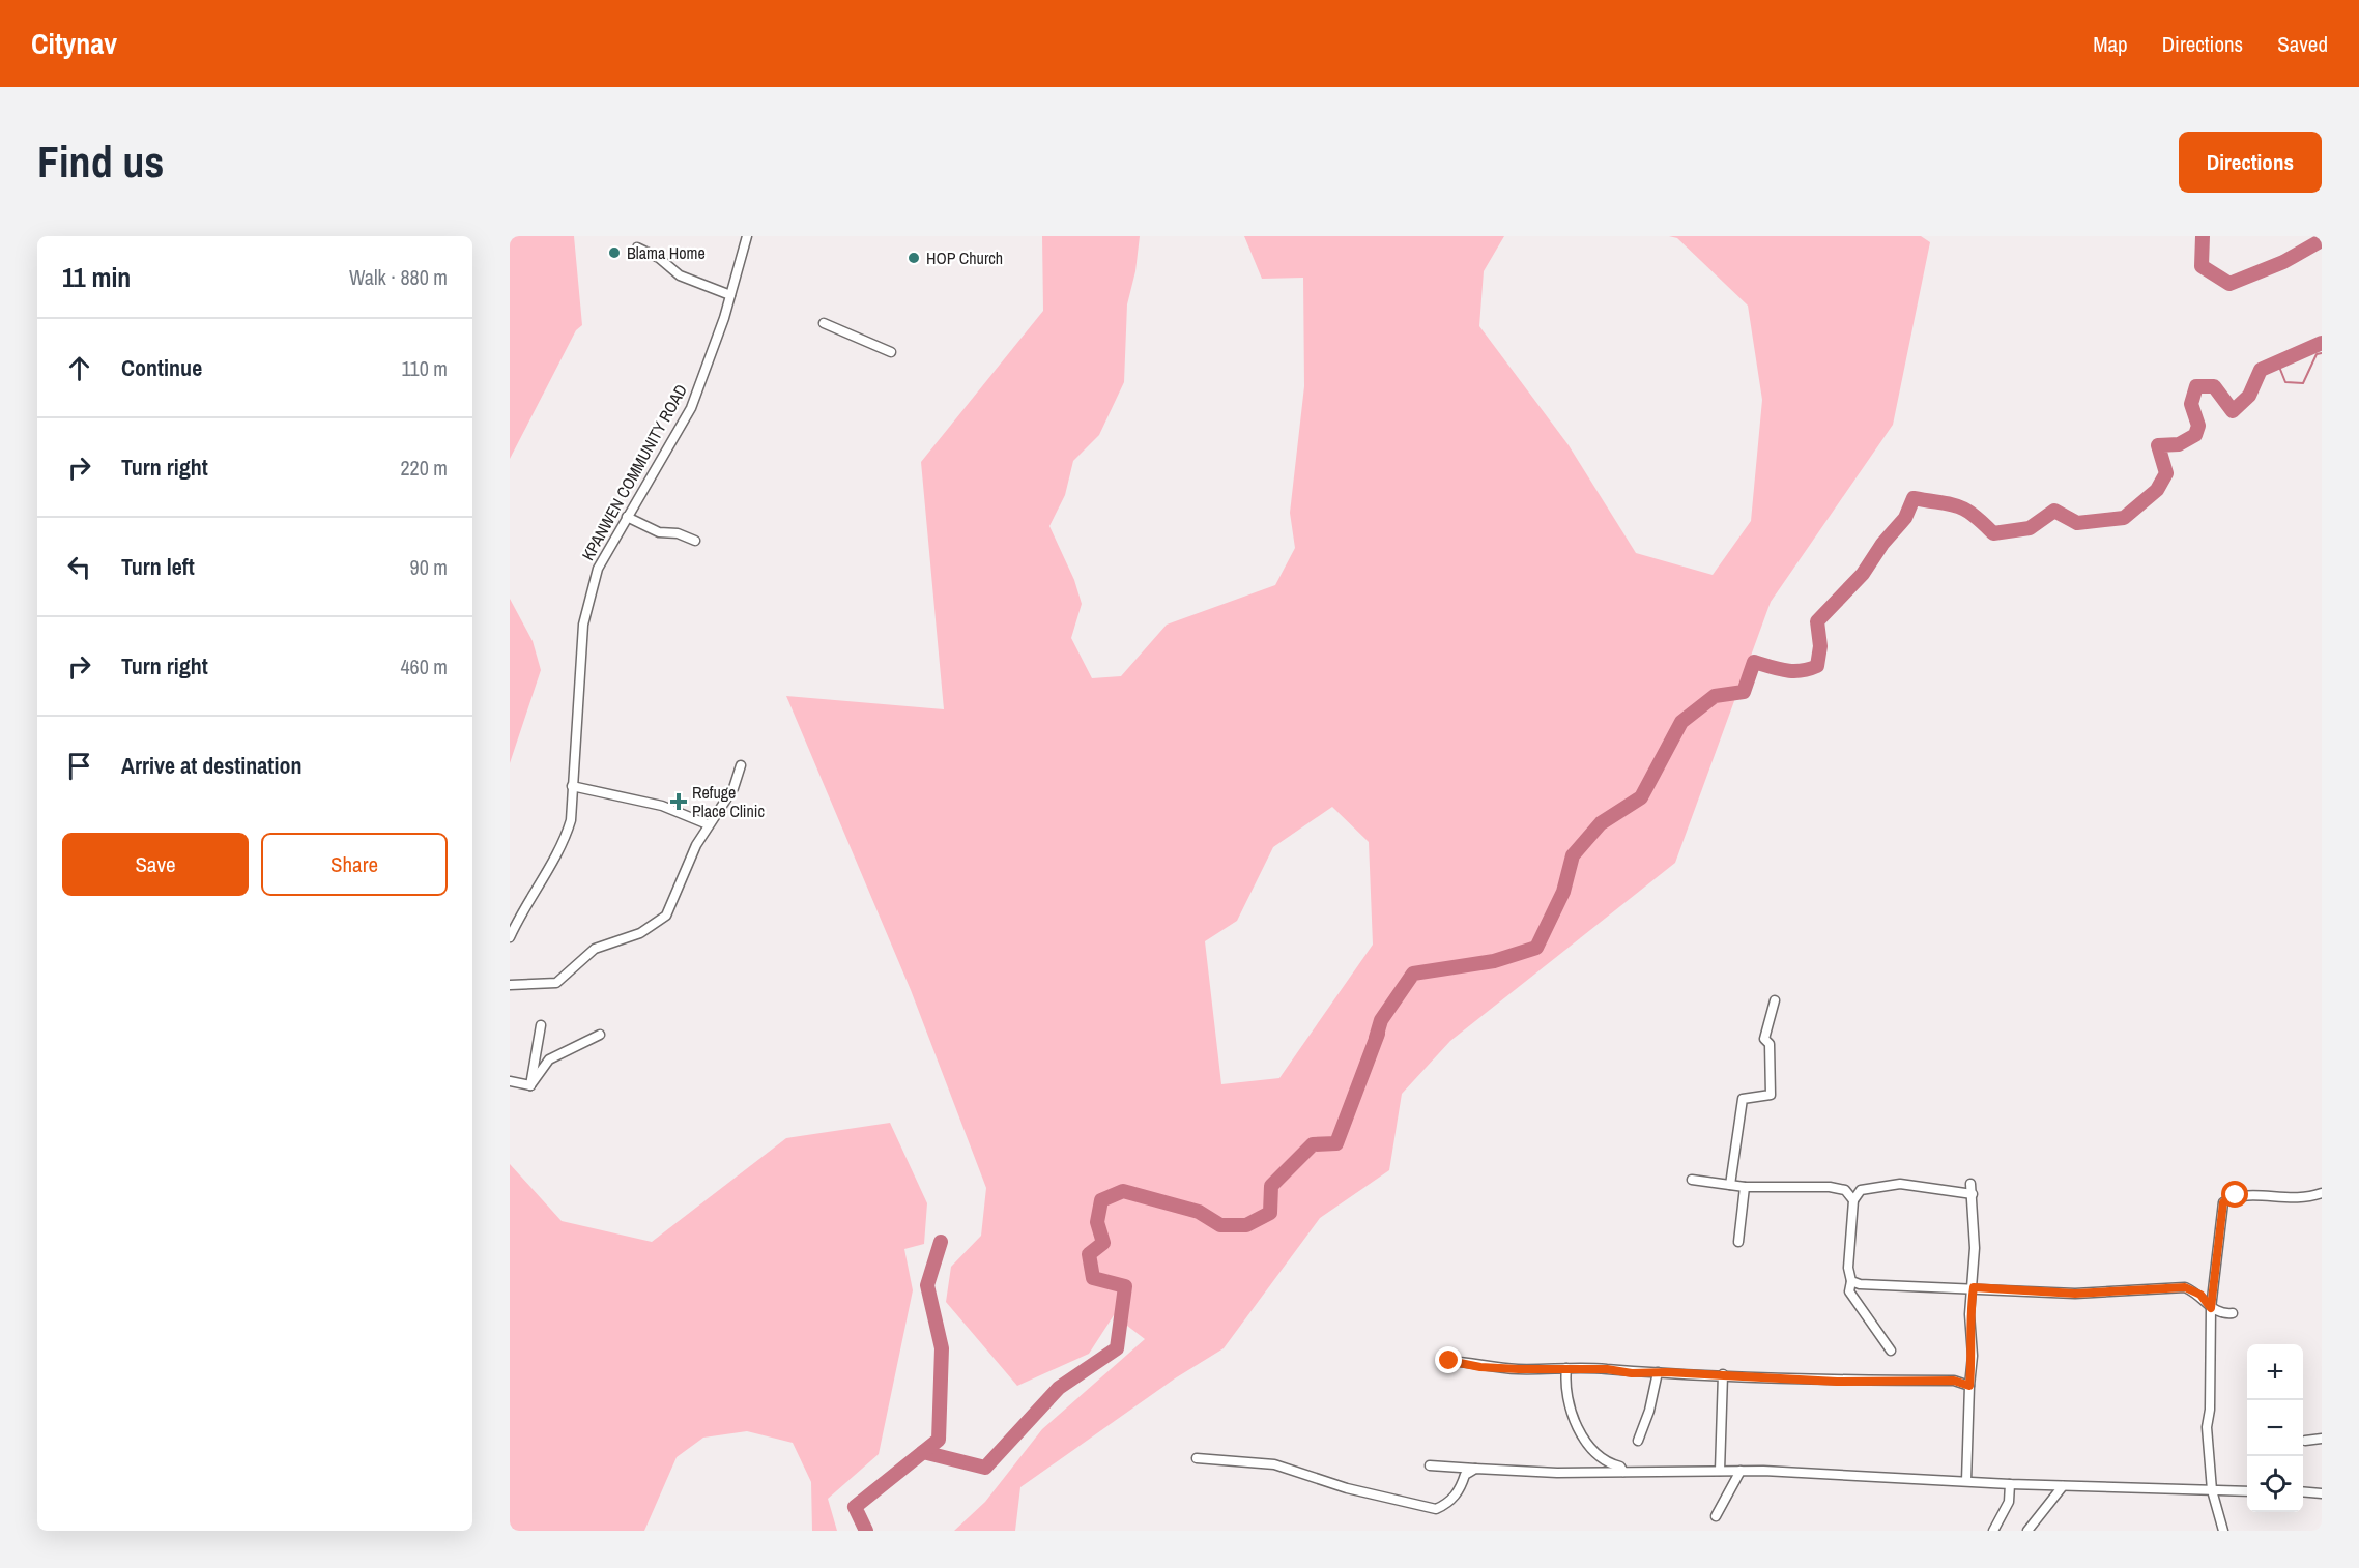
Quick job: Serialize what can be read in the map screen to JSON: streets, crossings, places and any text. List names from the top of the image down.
{
  "streets": {
    "street": ["KPANWEN COMMUNITY ROAD"]
  },
  "places": {
    "other": ["Blama Home", "HOP Church"],
    "health": ["Refuge Place Clinic"]
  },
  "page": {
    "header": "Citynav",
    "nav": ["Map", "Directions", "Saved"],
    "buttons": [
      "Directions",
      ["Save", "Share"]
    ],
    "title": "Find us",
    "heading": ["11 min", "Walk · 880 m"],
    "list": [
      ["Continue", "110 m"],
      ["Turn right", "220 m"],
      ["Turn left", "90 m"],
      ["Turn right", "460 m"],
      "Arrive at destination"
    ],
    "map_buttons": ["+", "−"]
  }
}
